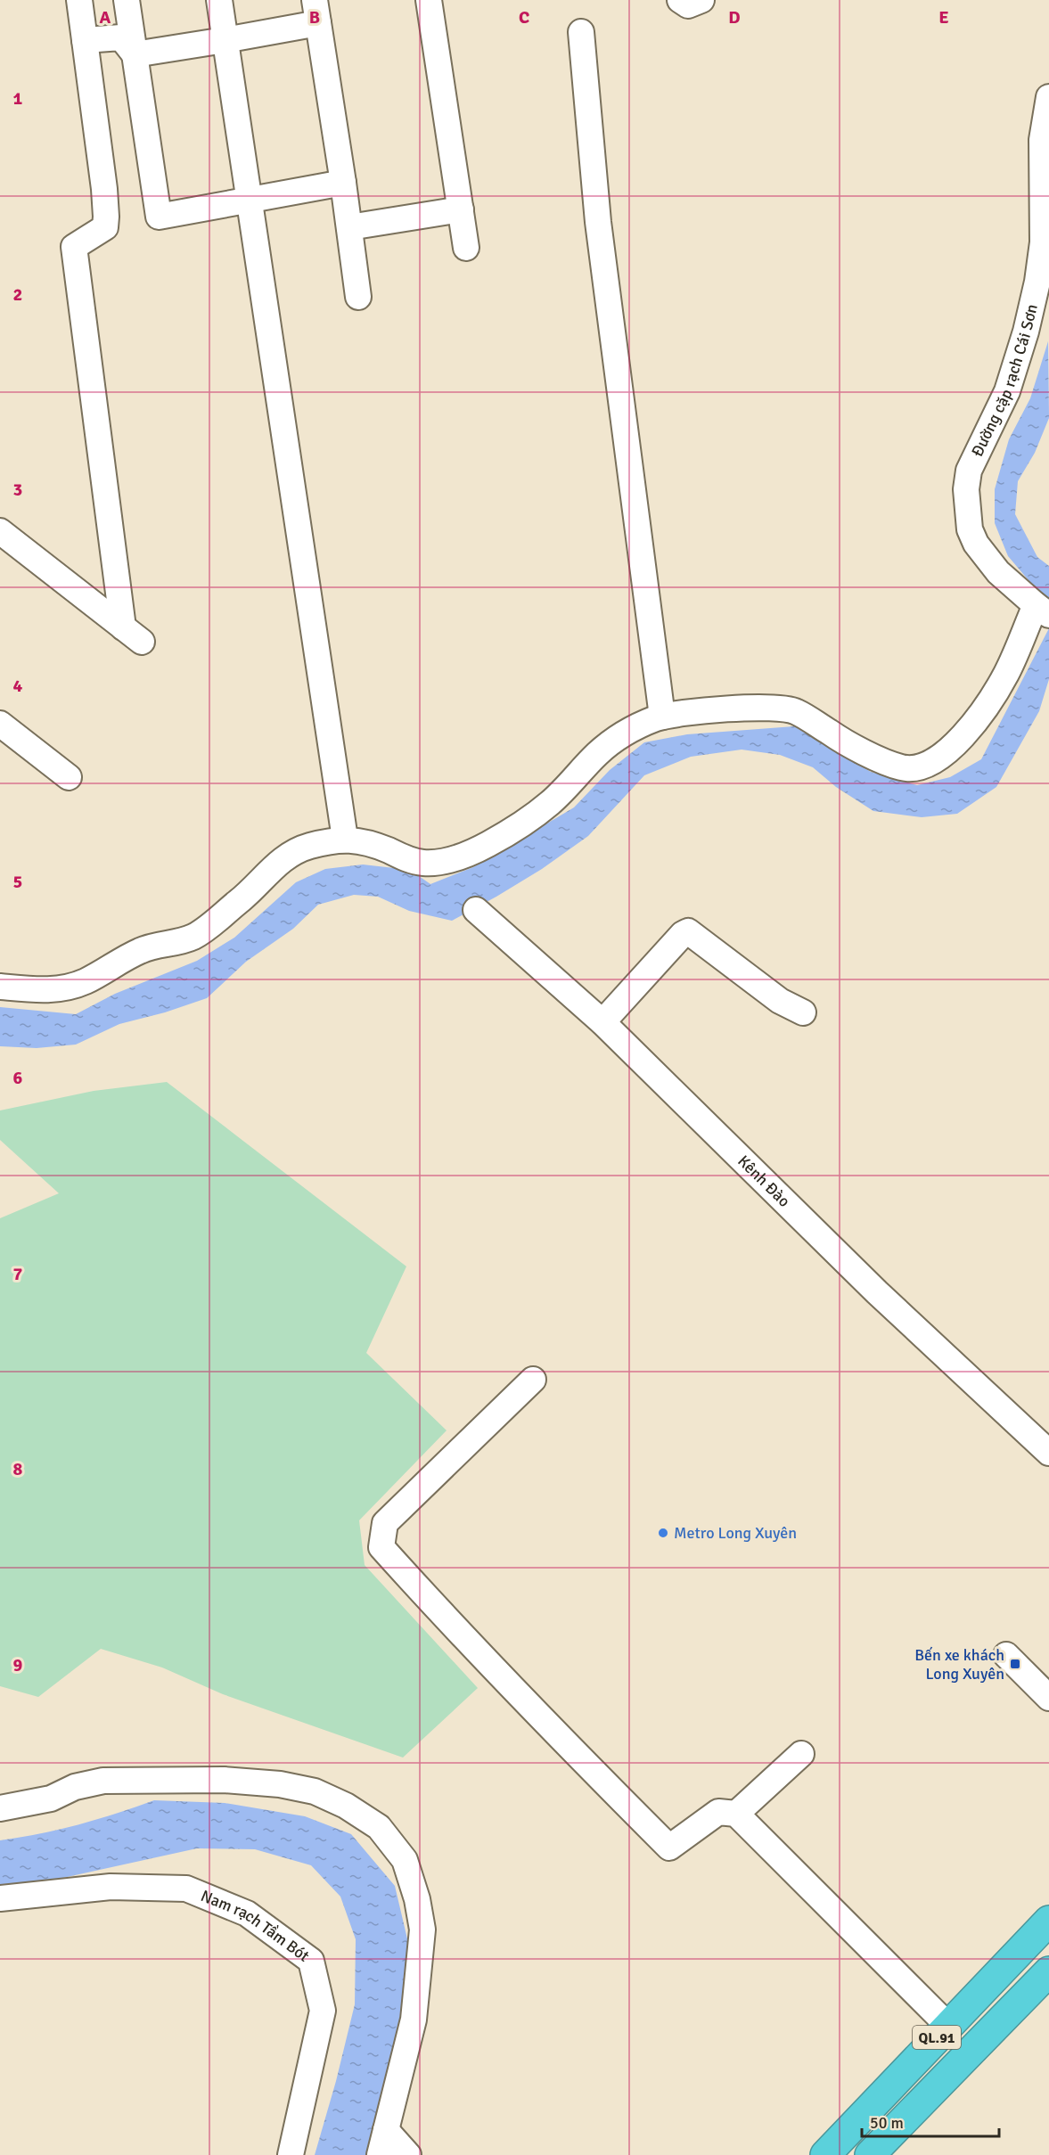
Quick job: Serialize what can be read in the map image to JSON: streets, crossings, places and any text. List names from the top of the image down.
{
  "streets": {
    "highway": ["QL.91"],
    "street": ["Đường cặp rạch Cái Sơn", "Kênh Đào", "Nam rạch Tầm Bót"]
  },
  "places": {
    "other": ["Metro Long Xuyên"],
    "transit": ["Bến xe khách Long Xuyên"]
  },
  "scale_bar": "50 m",
  "grid": {
    "columns": [
      "A",
      "B",
      "C",
      "D",
      "E"
    ],
    "rows": [
      "1",
      "2",
      "3",
      "4",
      "5",
      "6",
      "7",
      "8",
      "9"
    ]
  }
}
